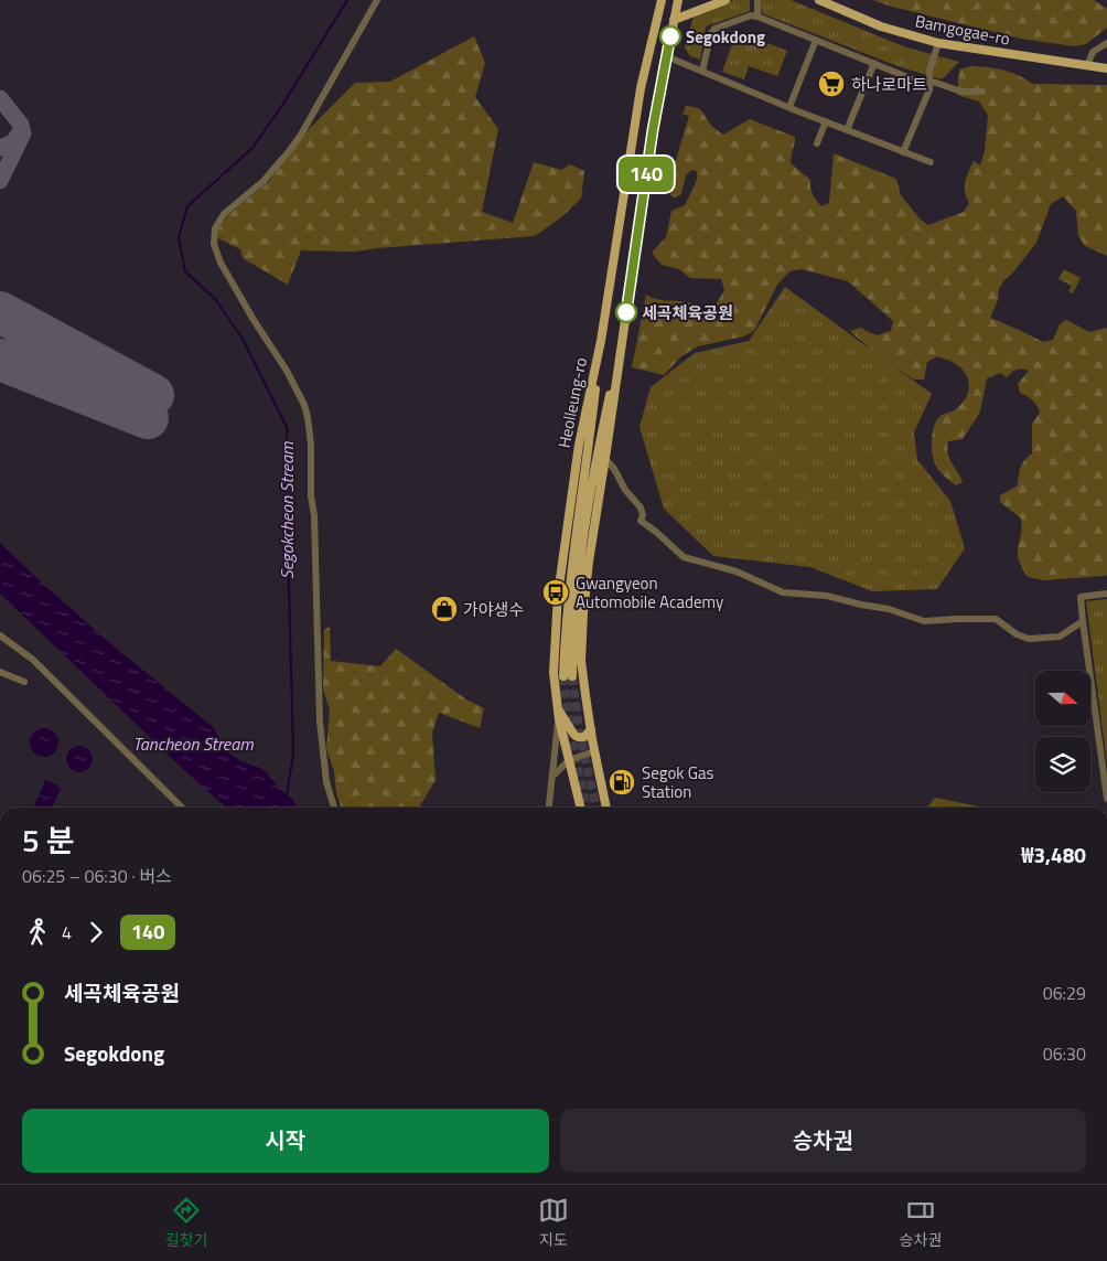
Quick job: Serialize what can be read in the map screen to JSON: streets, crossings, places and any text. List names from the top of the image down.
{
  "streets": {
    "main road": ["Bamgogae-ro", "Heolleung-ro"]
  },
  "water": ["Segokcheon Stream", "Tancheon Stream"],
  "places": {
    "other": ["Segokdong", "세곡체육공원"],
    "supermarket": ["하나로마트"],
    "bus stop": ["Gwangyeon Automobile Academy"],
    "shop": ["가야생수"],
    "fuel station": ["Segok Gas Station"]
  },
  "lines": ["bus line 140"],
  "north": "right",
  "page": {
    "on_map": "140",
    "heading": ["5 분", "06:25 – 06:30 · 버스", "₩3,480"],
    "legs": ["4", "140"],
    "list": [
      {
        "name": "세곡체육공원",
        "value": "06:29"
      },
      {
        "name": "Segokdong",
        "value": "06:30"
      }
    ],
    "buttons": ["시작", "승차권"],
    "tabs": ["길찾기", "지도", "승차권"]
  }
}
